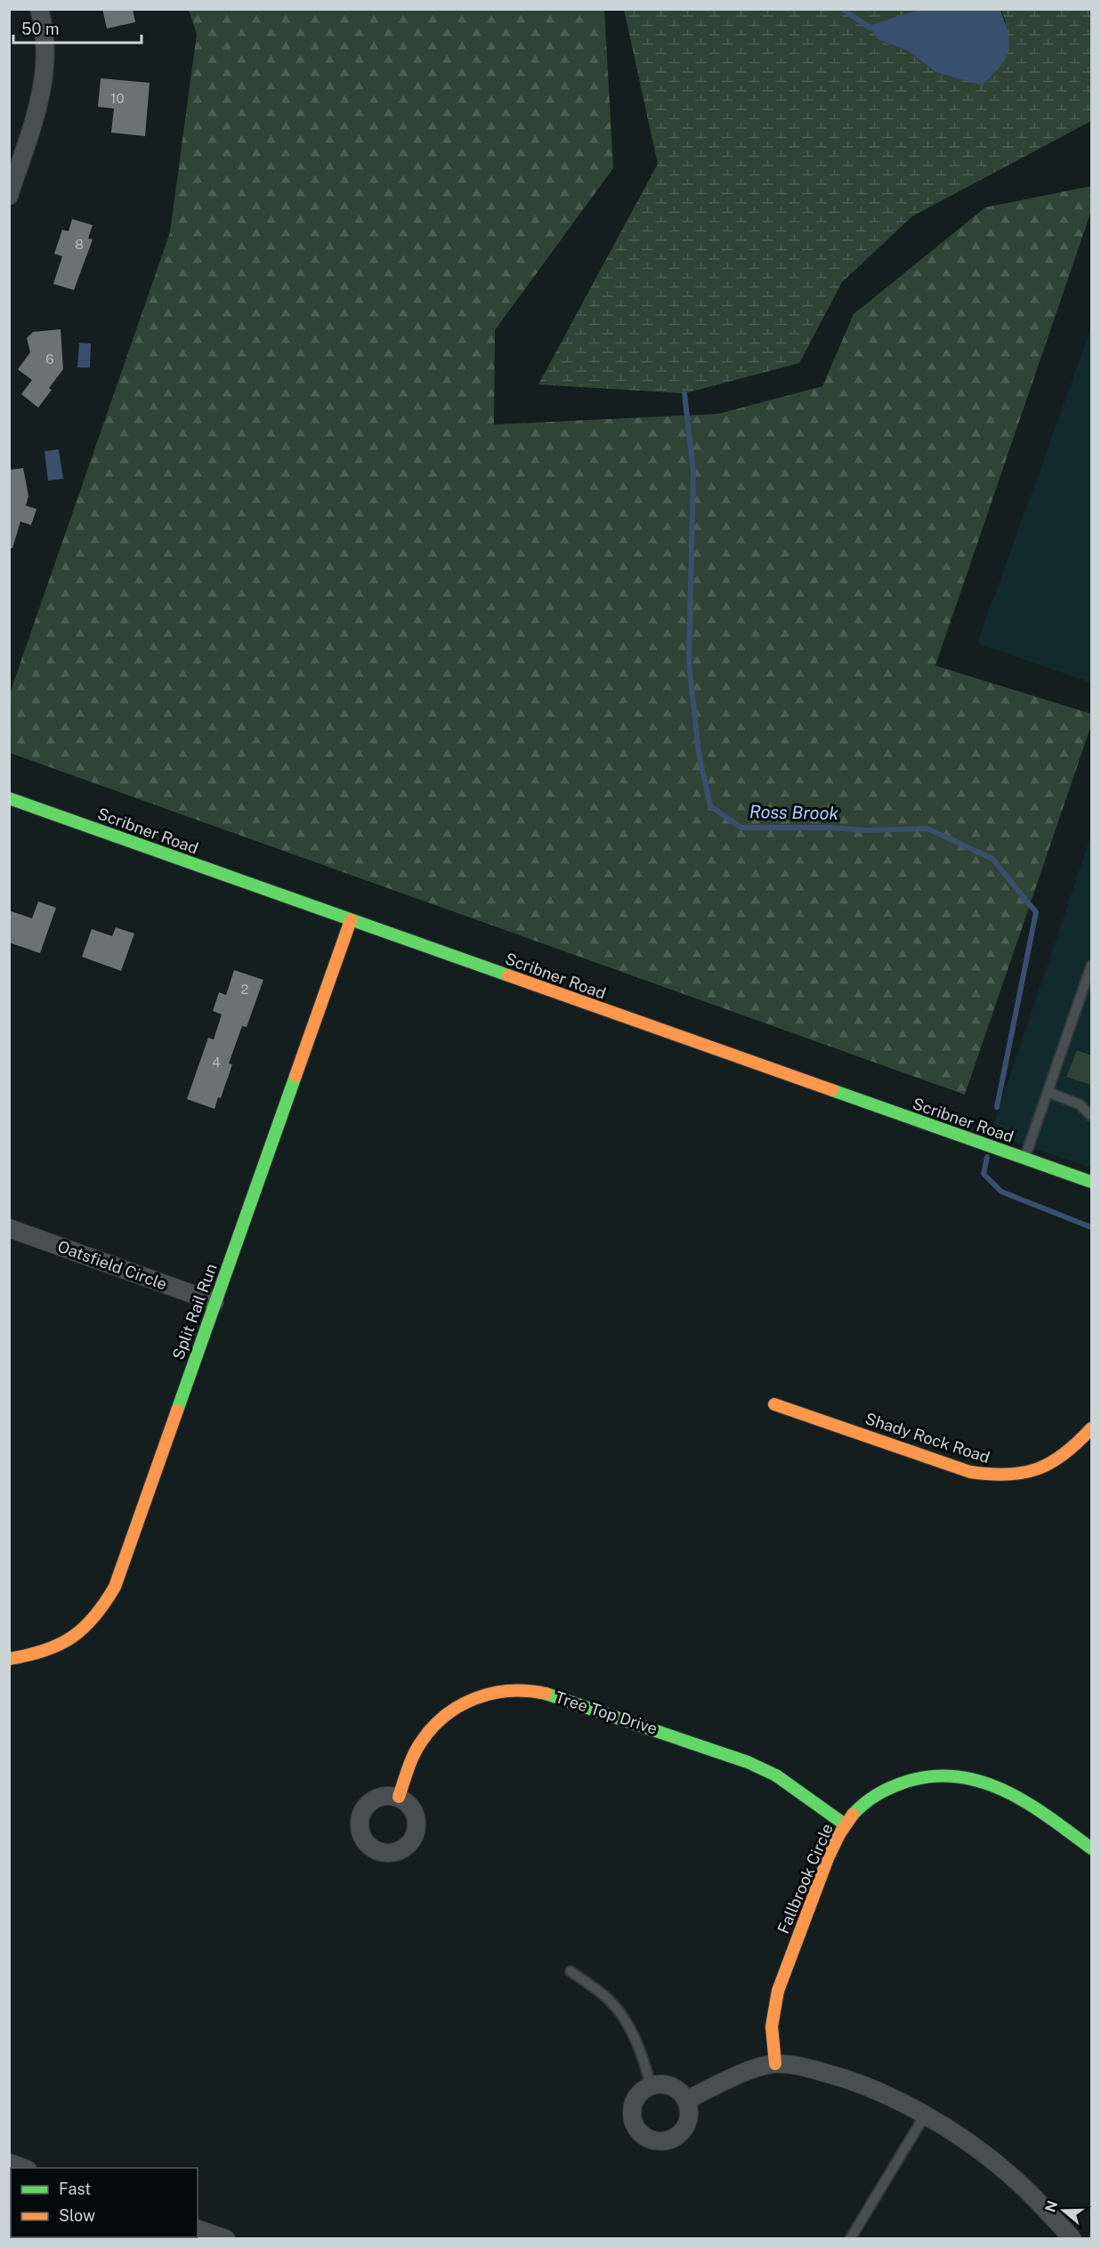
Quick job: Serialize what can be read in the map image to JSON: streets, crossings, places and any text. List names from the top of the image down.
{
  "streets": {
    "street": [
      "Scribner Road",
      "Oatsfield Circle",
      "Split Rail Run",
      "Shady Rock Road",
      "Tree Top Drive",
      "Fallbrook Circle"
    ]
  },
  "crossings": [
    ["Scribner Road", "Split Rail Run"],
    ["Oatsfield Circle", "Split Rail Run"],
    ["Tree Top Drive", "Fallbrook Circle"]
  ],
  "water": ["Ross Brook"],
  "house_numbers": [
    "10",
    "8",
    "6",
    "2",
    "4"
  ],
  "legend": ["Fast", "Slow"],
  "scale_bar": "50 m",
  "north": "left"
}
